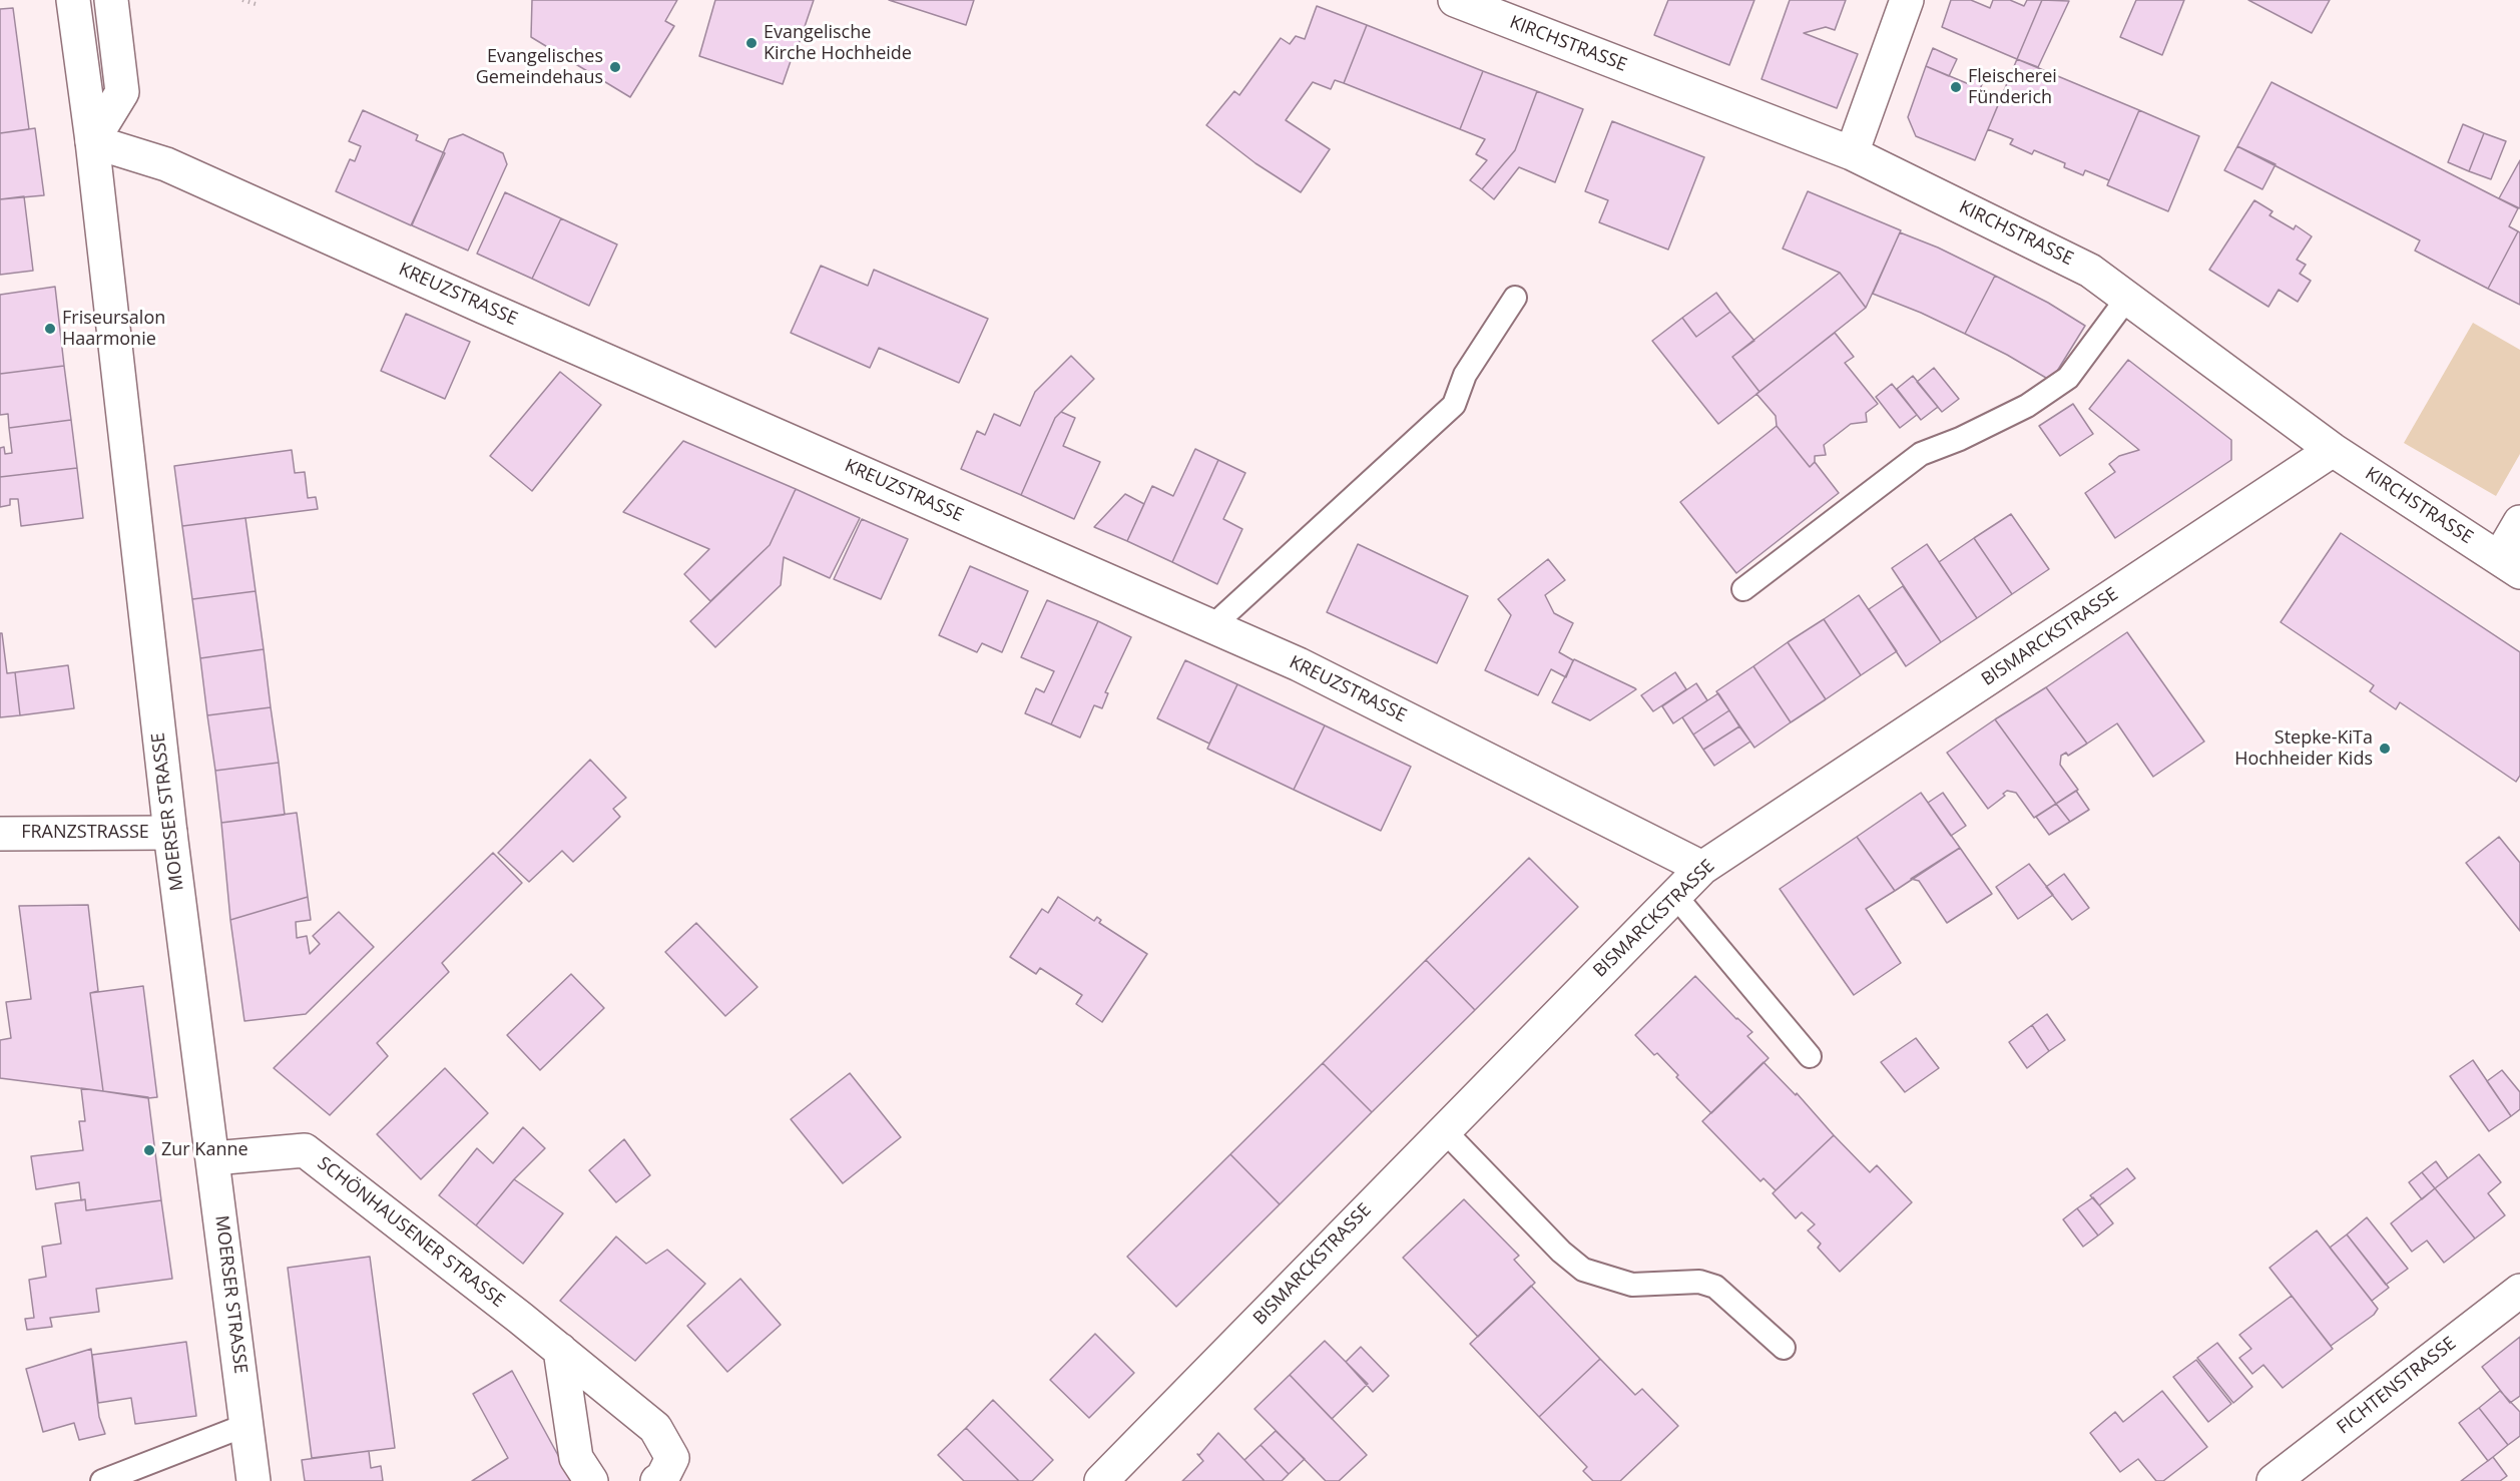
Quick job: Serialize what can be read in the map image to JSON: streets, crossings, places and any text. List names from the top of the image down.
{
  "streets": {
    "street": [
      "KIRCHSTRASSE",
      "KREUZSTRASSE",
      "BISMARCKSTRASSE",
      "MOERSER STRASSE",
      "FRANZSTRASSE",
      "SCHÖNHAUSENER STRASSE",
      "FICHTENSTRASSE"
    ]
  },
  "crossings": [
    ["KIRCHSTRASSE", "BISMARCKSTRASSE"],
    ["KREUZSTRASSE", "BISMARCKSTRASSE"],
    ["KREUZSTRASSE", "MOERSER STRASSE"],
    ["MOERSER STRASSE", "FRANZSTRASSE"],
    ["MOERSER STRASSE", "SCHÖNHAUSENER STRASSE"]
  ],
  "places": [
    "Evangelische Kirche Hochheide",
    "Evangelisches Gemeindehaus",
    "Fleischerei Fünderich",
    "Friseursalon Haarmonie",
    "Stepke-KiTa Hochheider Kids",
    "Zur Kanne"
  ]
}
